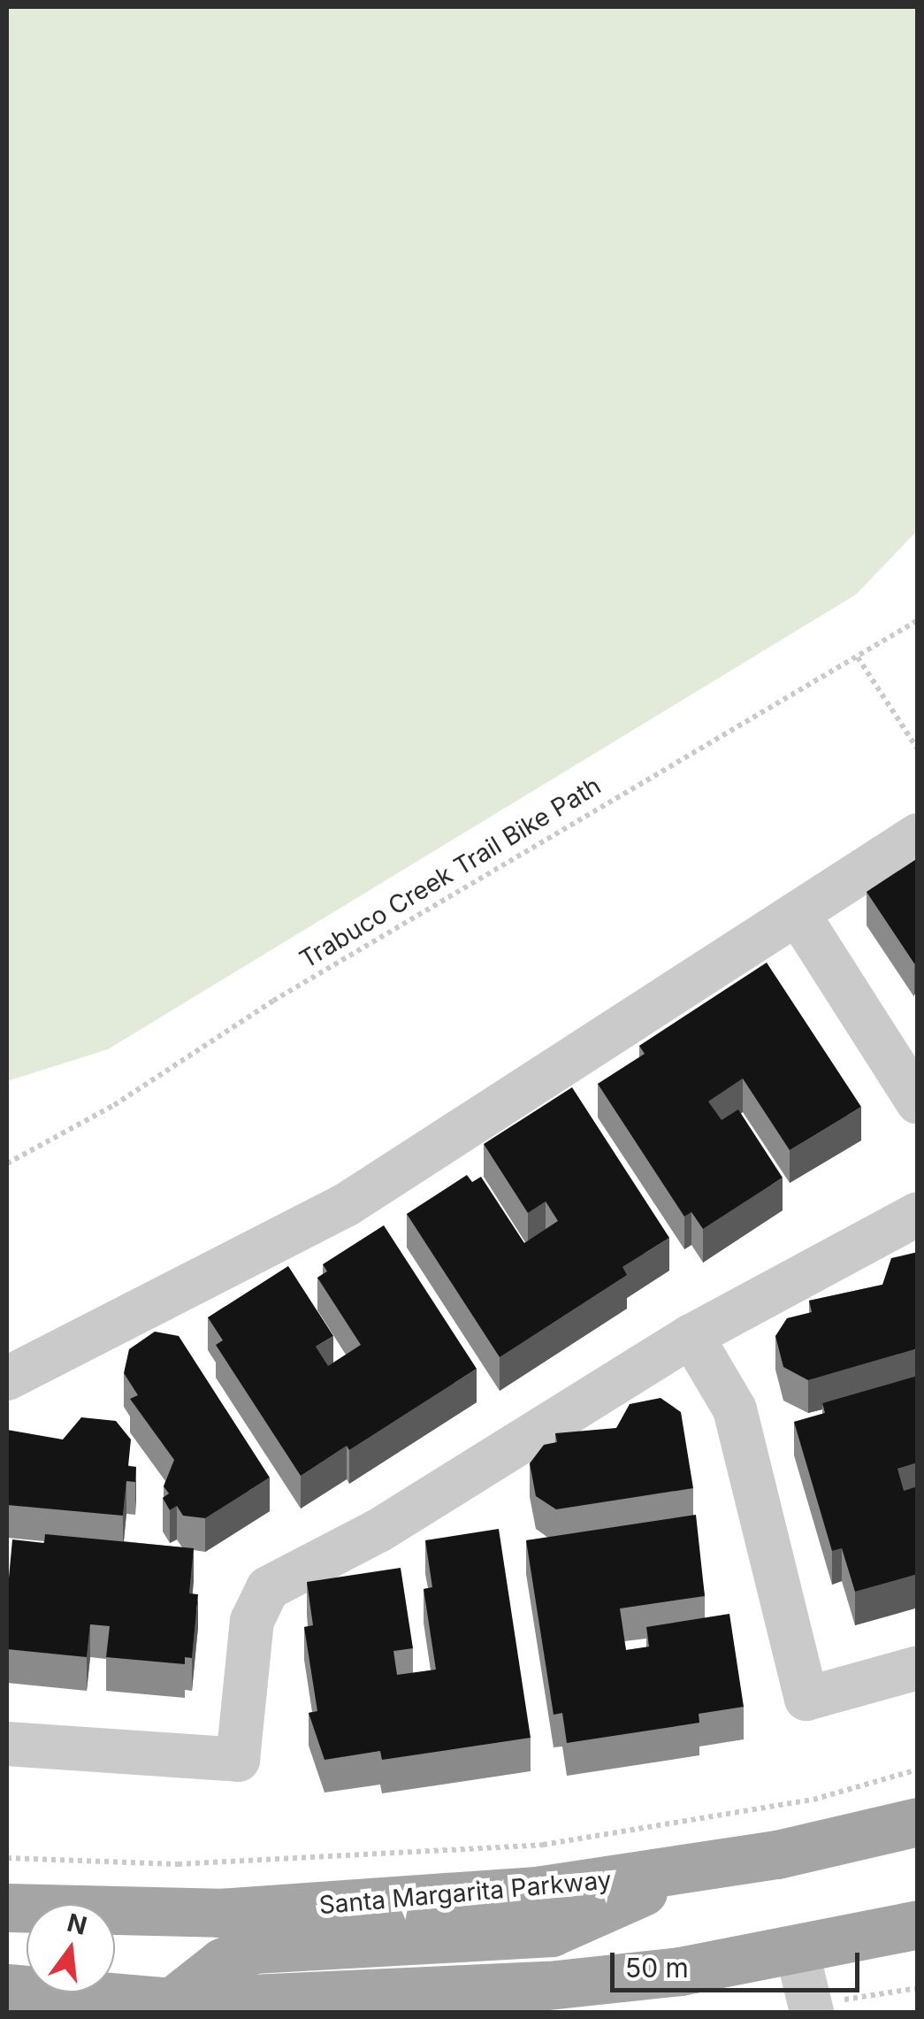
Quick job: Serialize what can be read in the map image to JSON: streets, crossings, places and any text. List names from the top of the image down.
{
  "streets": {
    "main road": ["Santa Margarita Parkway"],
    "path": ["Trabuco Creek Trail Bike Path"]
  },
  "scale_bar": "50 m",
  "north": "top"
}
